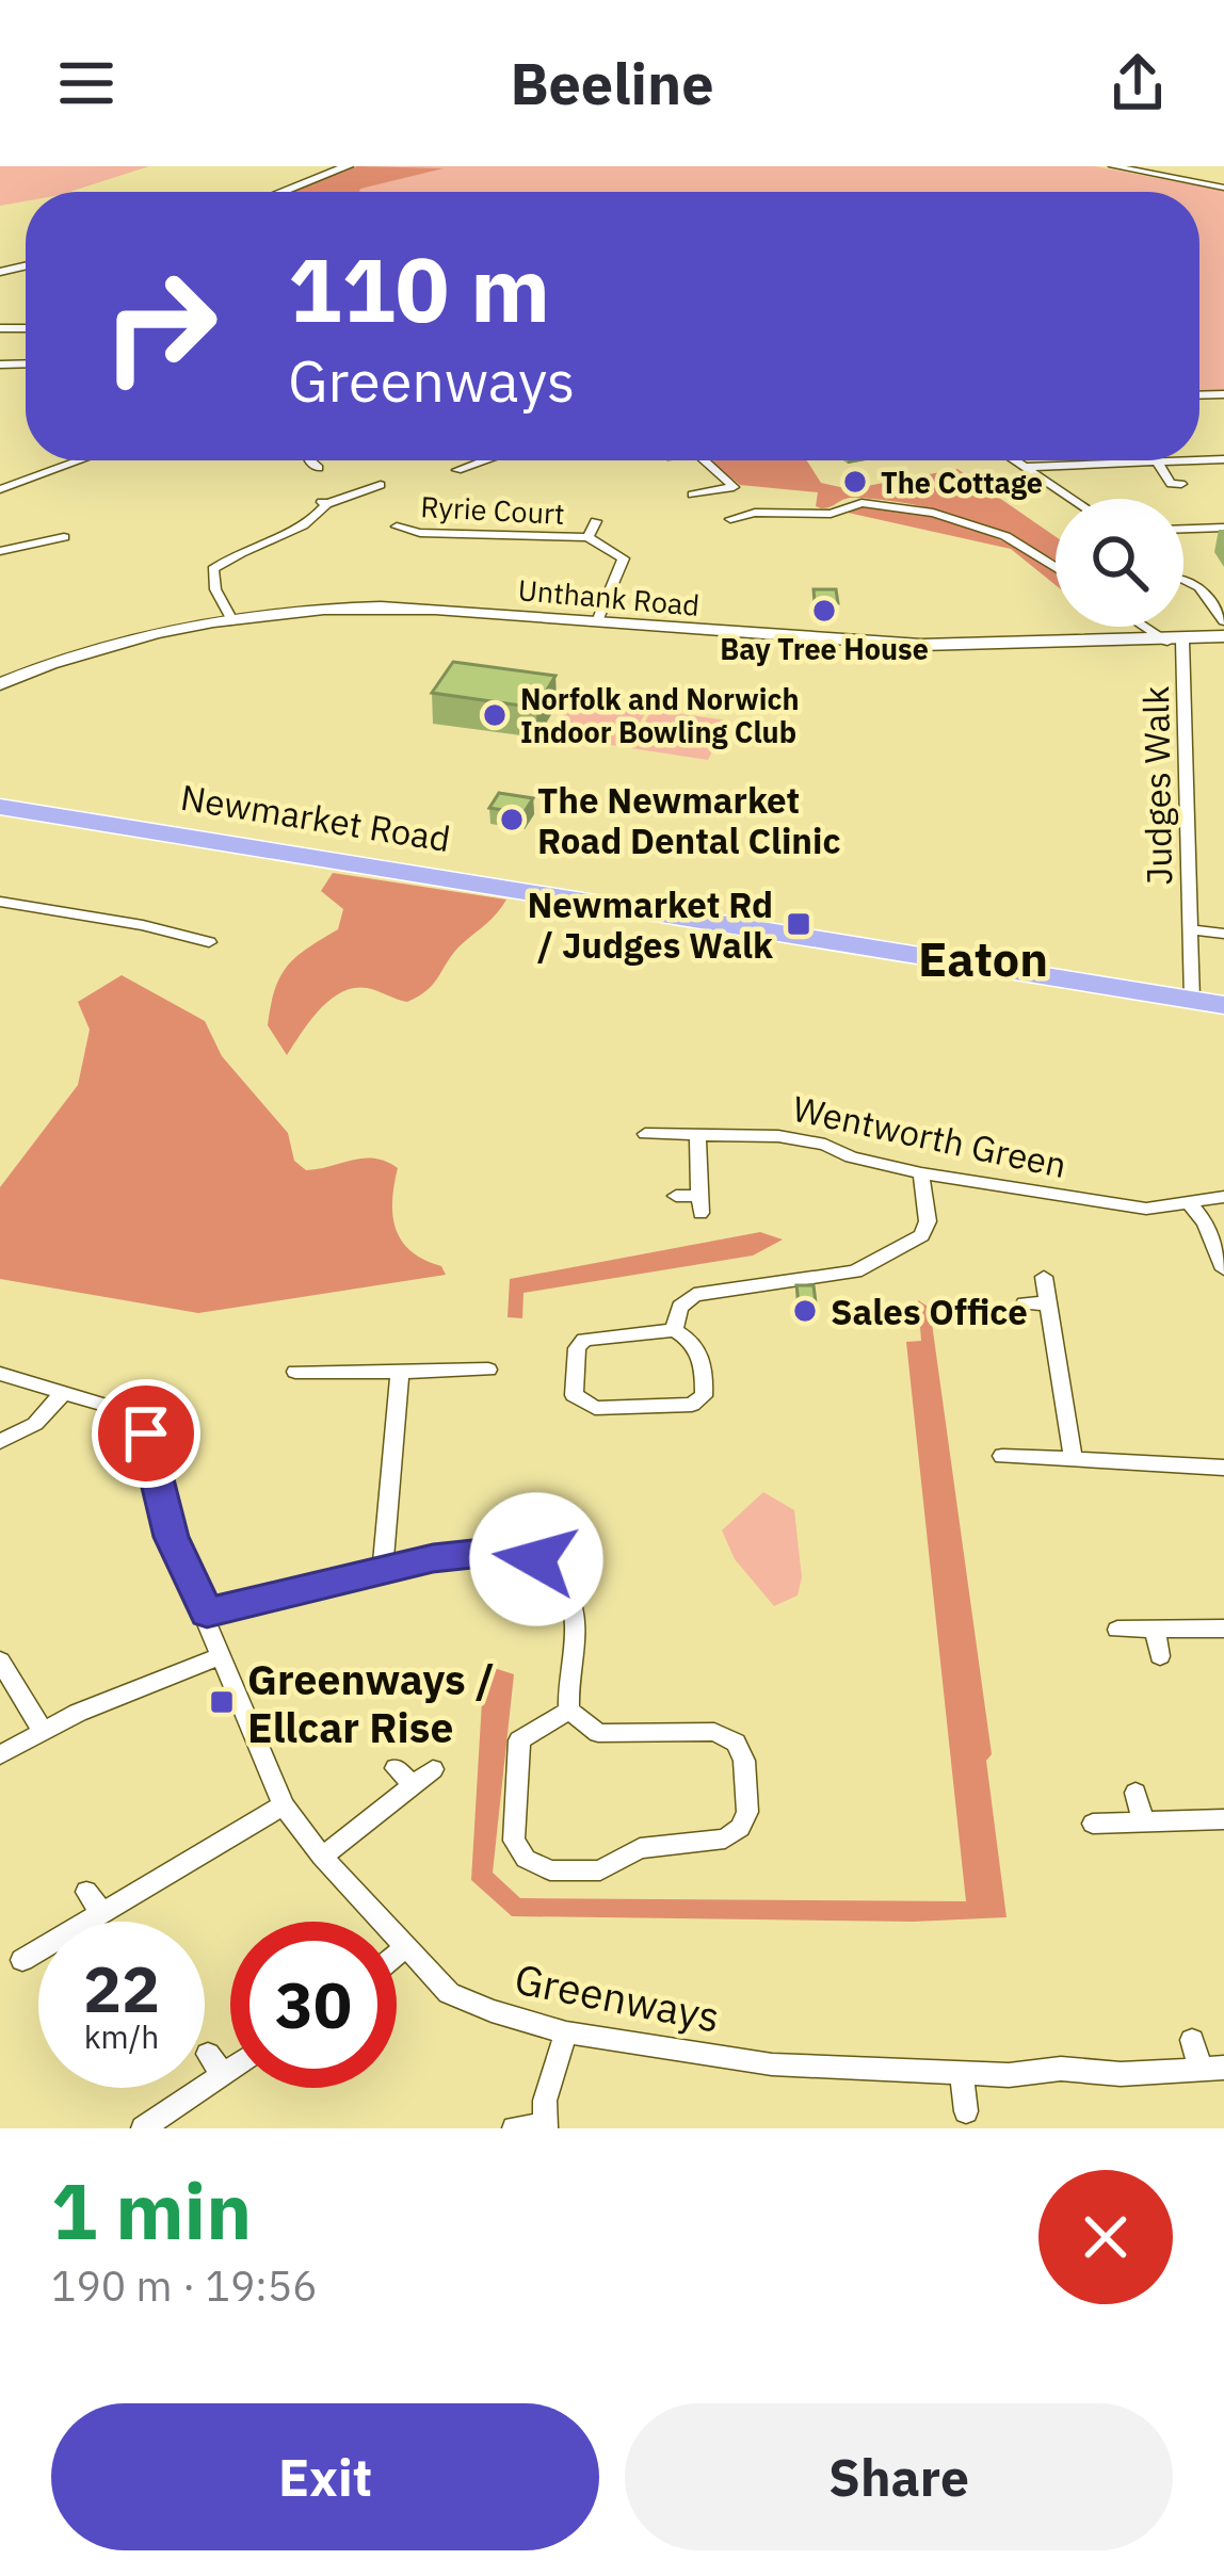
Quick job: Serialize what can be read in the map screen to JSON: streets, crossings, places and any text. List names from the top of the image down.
{
  "streets": {
    "highway": ["Newmarket Road"],
    "street": [
      "Ryrie Court",
      "Unthank Road",
      "Judges Walk",
      "Wentworth Green",
      "Greenways"
    ]
  },
  "crossings": [
    ["Ryrie Court", "Unthank Road"],
    ["Unthank Road", "Judges Walk"],
    ["Judges Walk", "Newmarket Road"]
  ],
  "districts": ["Eaton"],
  "places": {
    "other": [
      "The Cottage",
      "Bay Tree House",
      "Norfolk and Norwich Indoor Bowling Club",
      "The Newmarket Road Dental Clinic",
      "Sales Office"
    ],
    "transit": ["Newmarket Rd / Judges Walk", "Greenways / Ellcar Rise"]
  },
  "page": {
    "header": "Beeline",
    "turn": ["110 m", "Greenways"],
    "speed": "22 km/h",
    "limit": "30",
    "heading": ["1 min", "190 m · 19:56"],
    "buttons": ["Exit", "Share"]
  }
}
